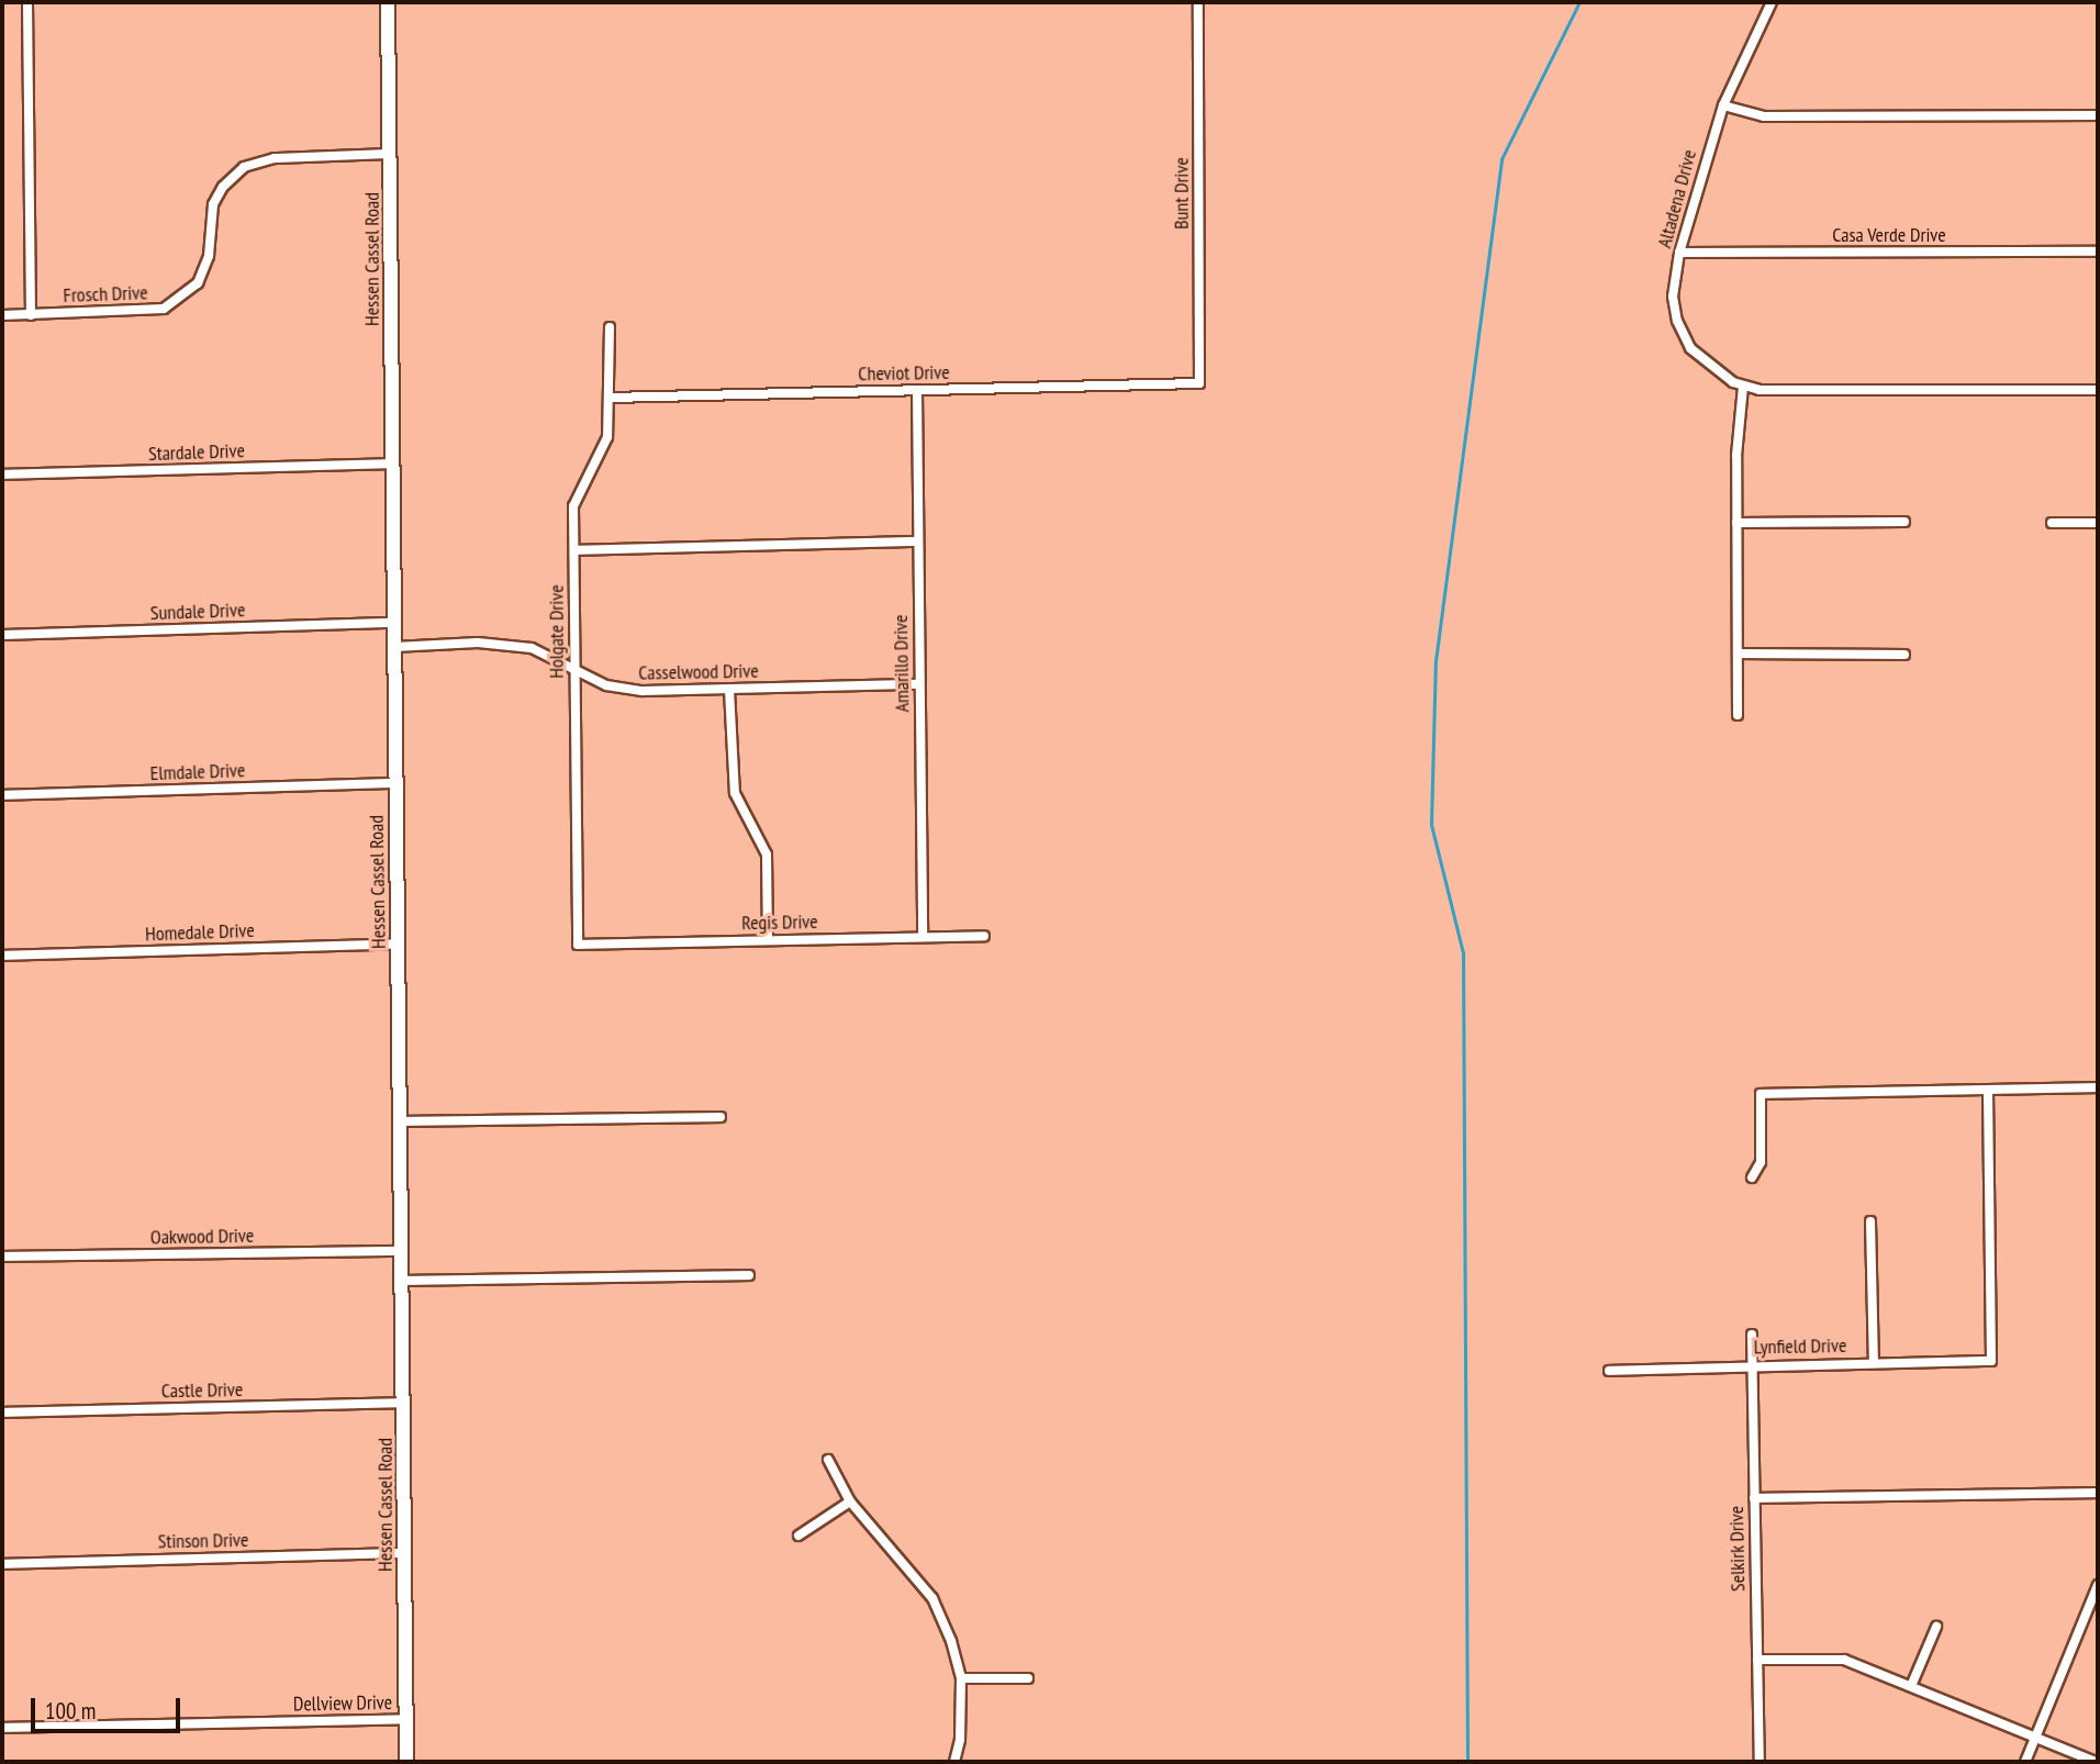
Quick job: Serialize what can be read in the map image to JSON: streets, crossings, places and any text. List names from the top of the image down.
{
  "streets": {
    "main road": ["Hessen Cassel Road"],
    "street": [
      "Bunt Drive",
      "Altadena Drive",
      "Casa Verde Drive",
      "Frosch Drive",
      "Cheviot Drive",
      "Stardale Drive",
      "Sundale Drive",
      "Holgate Drive",
      "Amarillo Drive",
      "Casselwood Drive",
      "Elmdale Drive",
      "Regis Drive",
      "Homedale Drive",
      "Oakwood Drive",
      "Lynfield Drive",
      "Castle Drive",
      "Stinson Drive",
      "Selkirk Drive",
      "Dellview Drive"
    ]
  },
  "crossings": [
    ["Bunt Drive", "Cheviot Drive"],
    ["Altadena Drive", "Casa Verde Drive"],
    ["Hessen Cassel Road", "Frosch Drive"],
    ["Hessen Cassel Road", "Stardale Drive"],
    ["Hessen Cassel Road", "Sundale Drive"],
    ["Hessen Cassel Road", "Casselwood Drive"],
    ["Hessen Cassel Road", "Elmdale Drive"],
    ["Hessen Cassel Road", "Homedale Drive"],
    ["Hessen Cassel Road", "Oakwood Drive"],
    ["Hessen Cassel Road", "Castle Drive"],
    ["Hessen Cassel Road", "Stinson Drive"],
    ["Hessen Cassel Road", "Dellview Drive"],
    ["Cheviot Drive", "Holgate Drive"],
    ["Cheviot Drive", "Amarillo Drive"],
    ["Holgate Drive", "Casselwood Drive"],
    ["Holgate Drive", "Regis Drive"],
    ["Amarillo Drive", "Casselwood Drive"],
    ["Amarillo Drive", "Regis Drive"],
    ["Lynfield Drive", "Selkirk Drive"]
  ],
  "scale_bar": "100 m"
}
